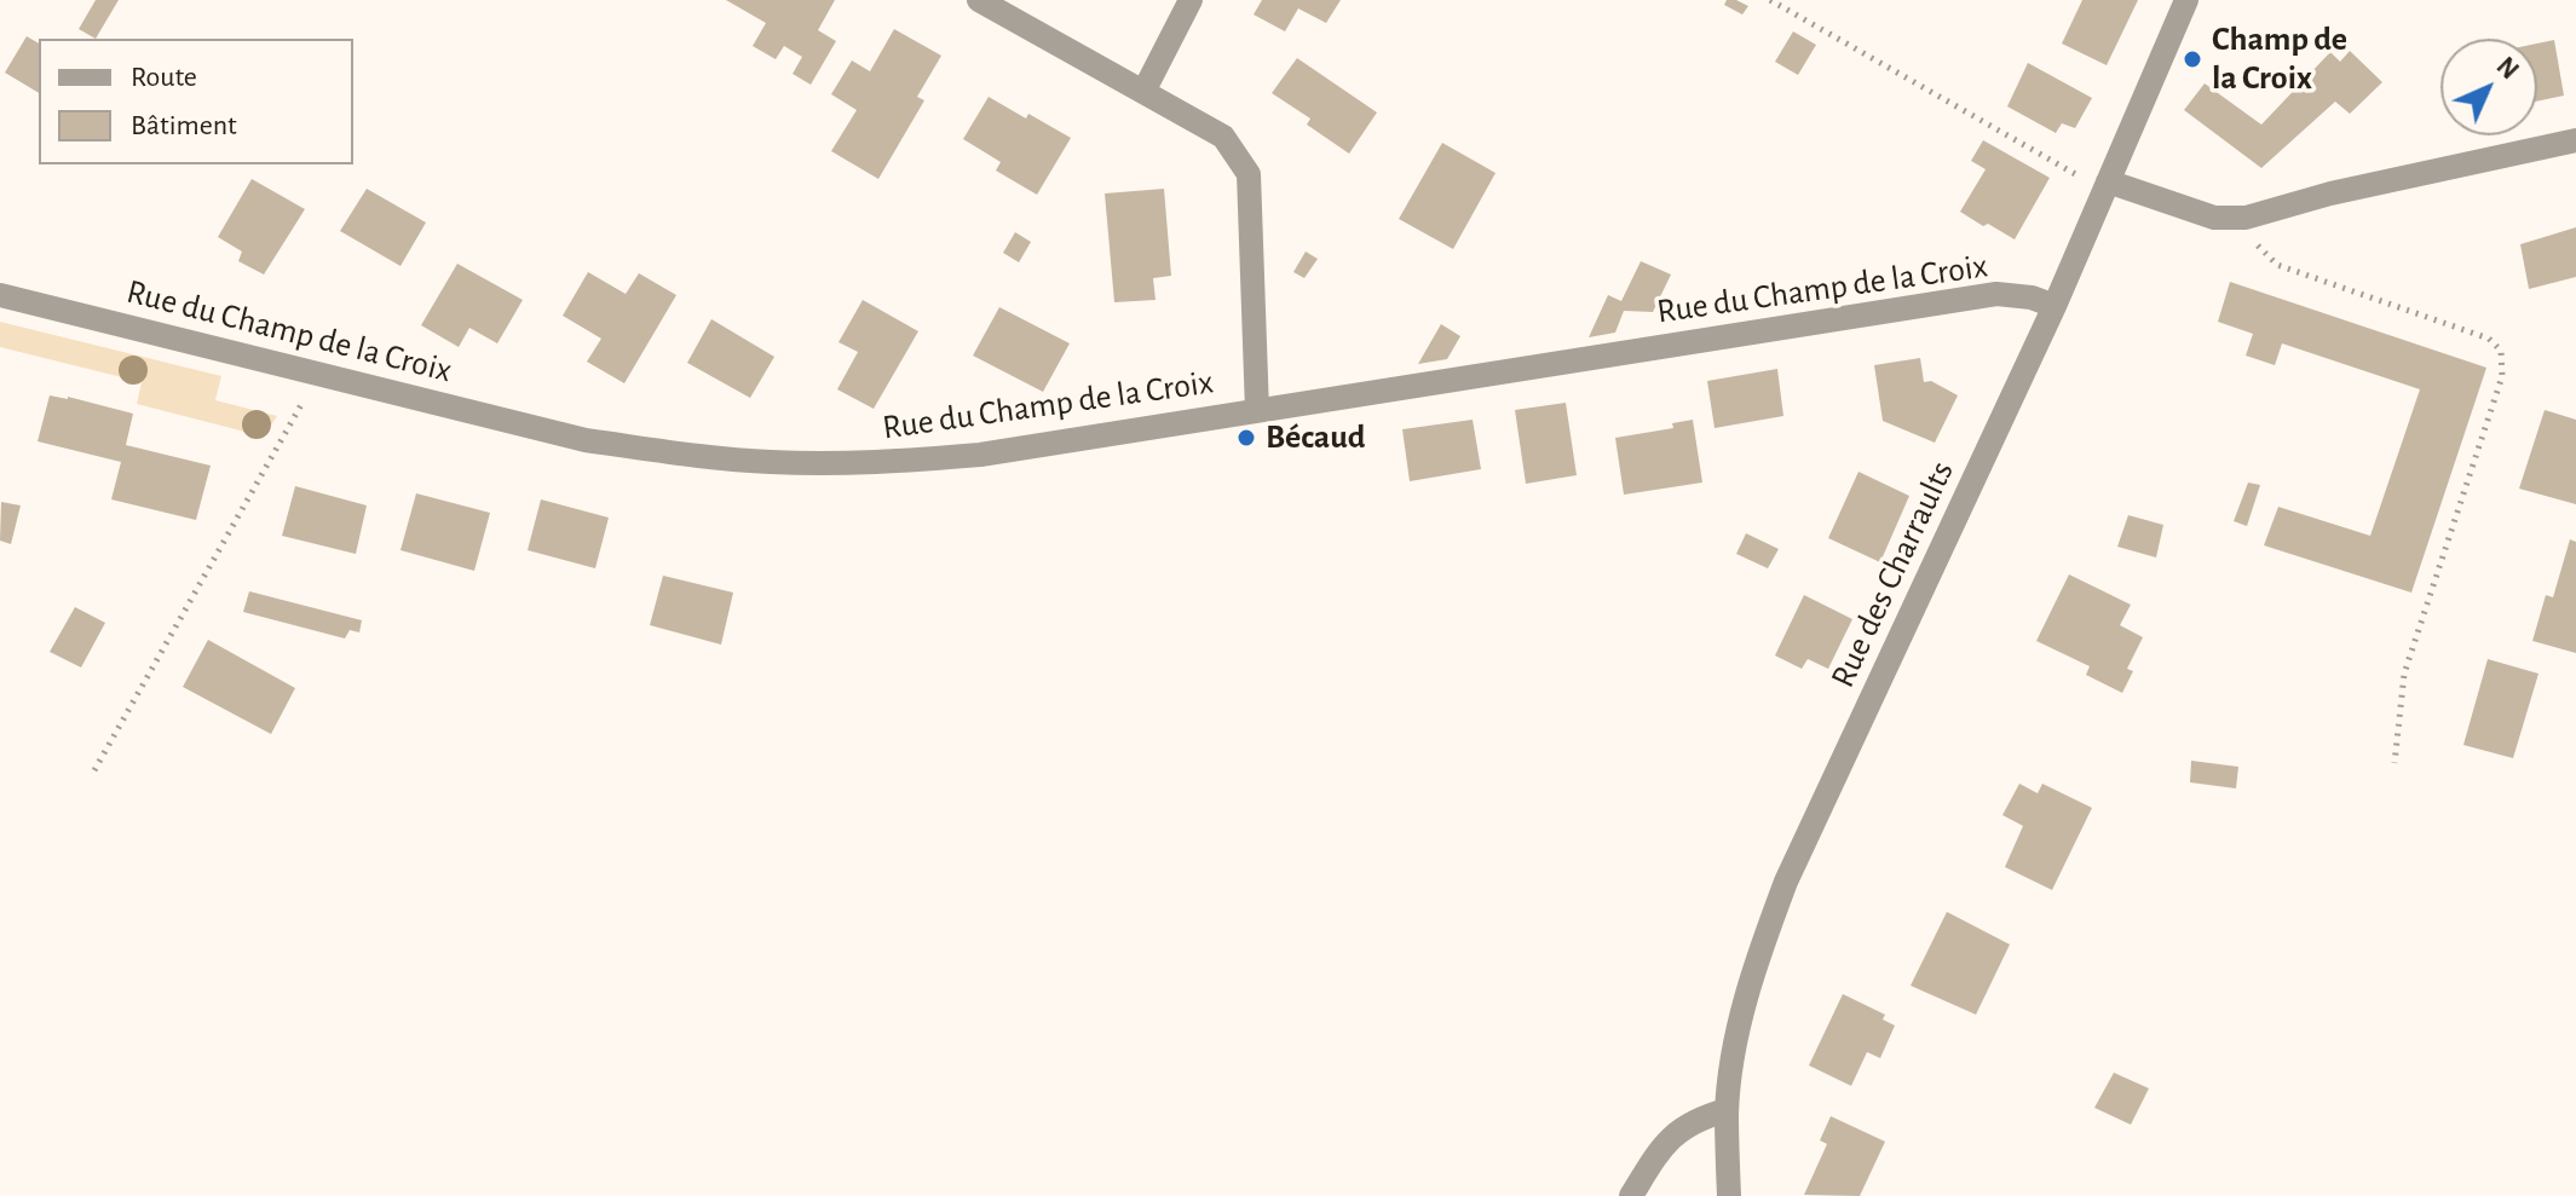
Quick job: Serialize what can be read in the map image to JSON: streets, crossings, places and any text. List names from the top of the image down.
{
  "streets": {
    "street": ["Rue du Champ de la Croix", "Rue des Charraults"]
  },
  "crossings": [
    ["Rue du Champ de la Croix", "Rue des Charraults"]
  ],
  "places": ["Champ de la Croix", "Bécaud"],
  "legend": ["Route", "Bâtiment"],
  "north": "top right"
}
